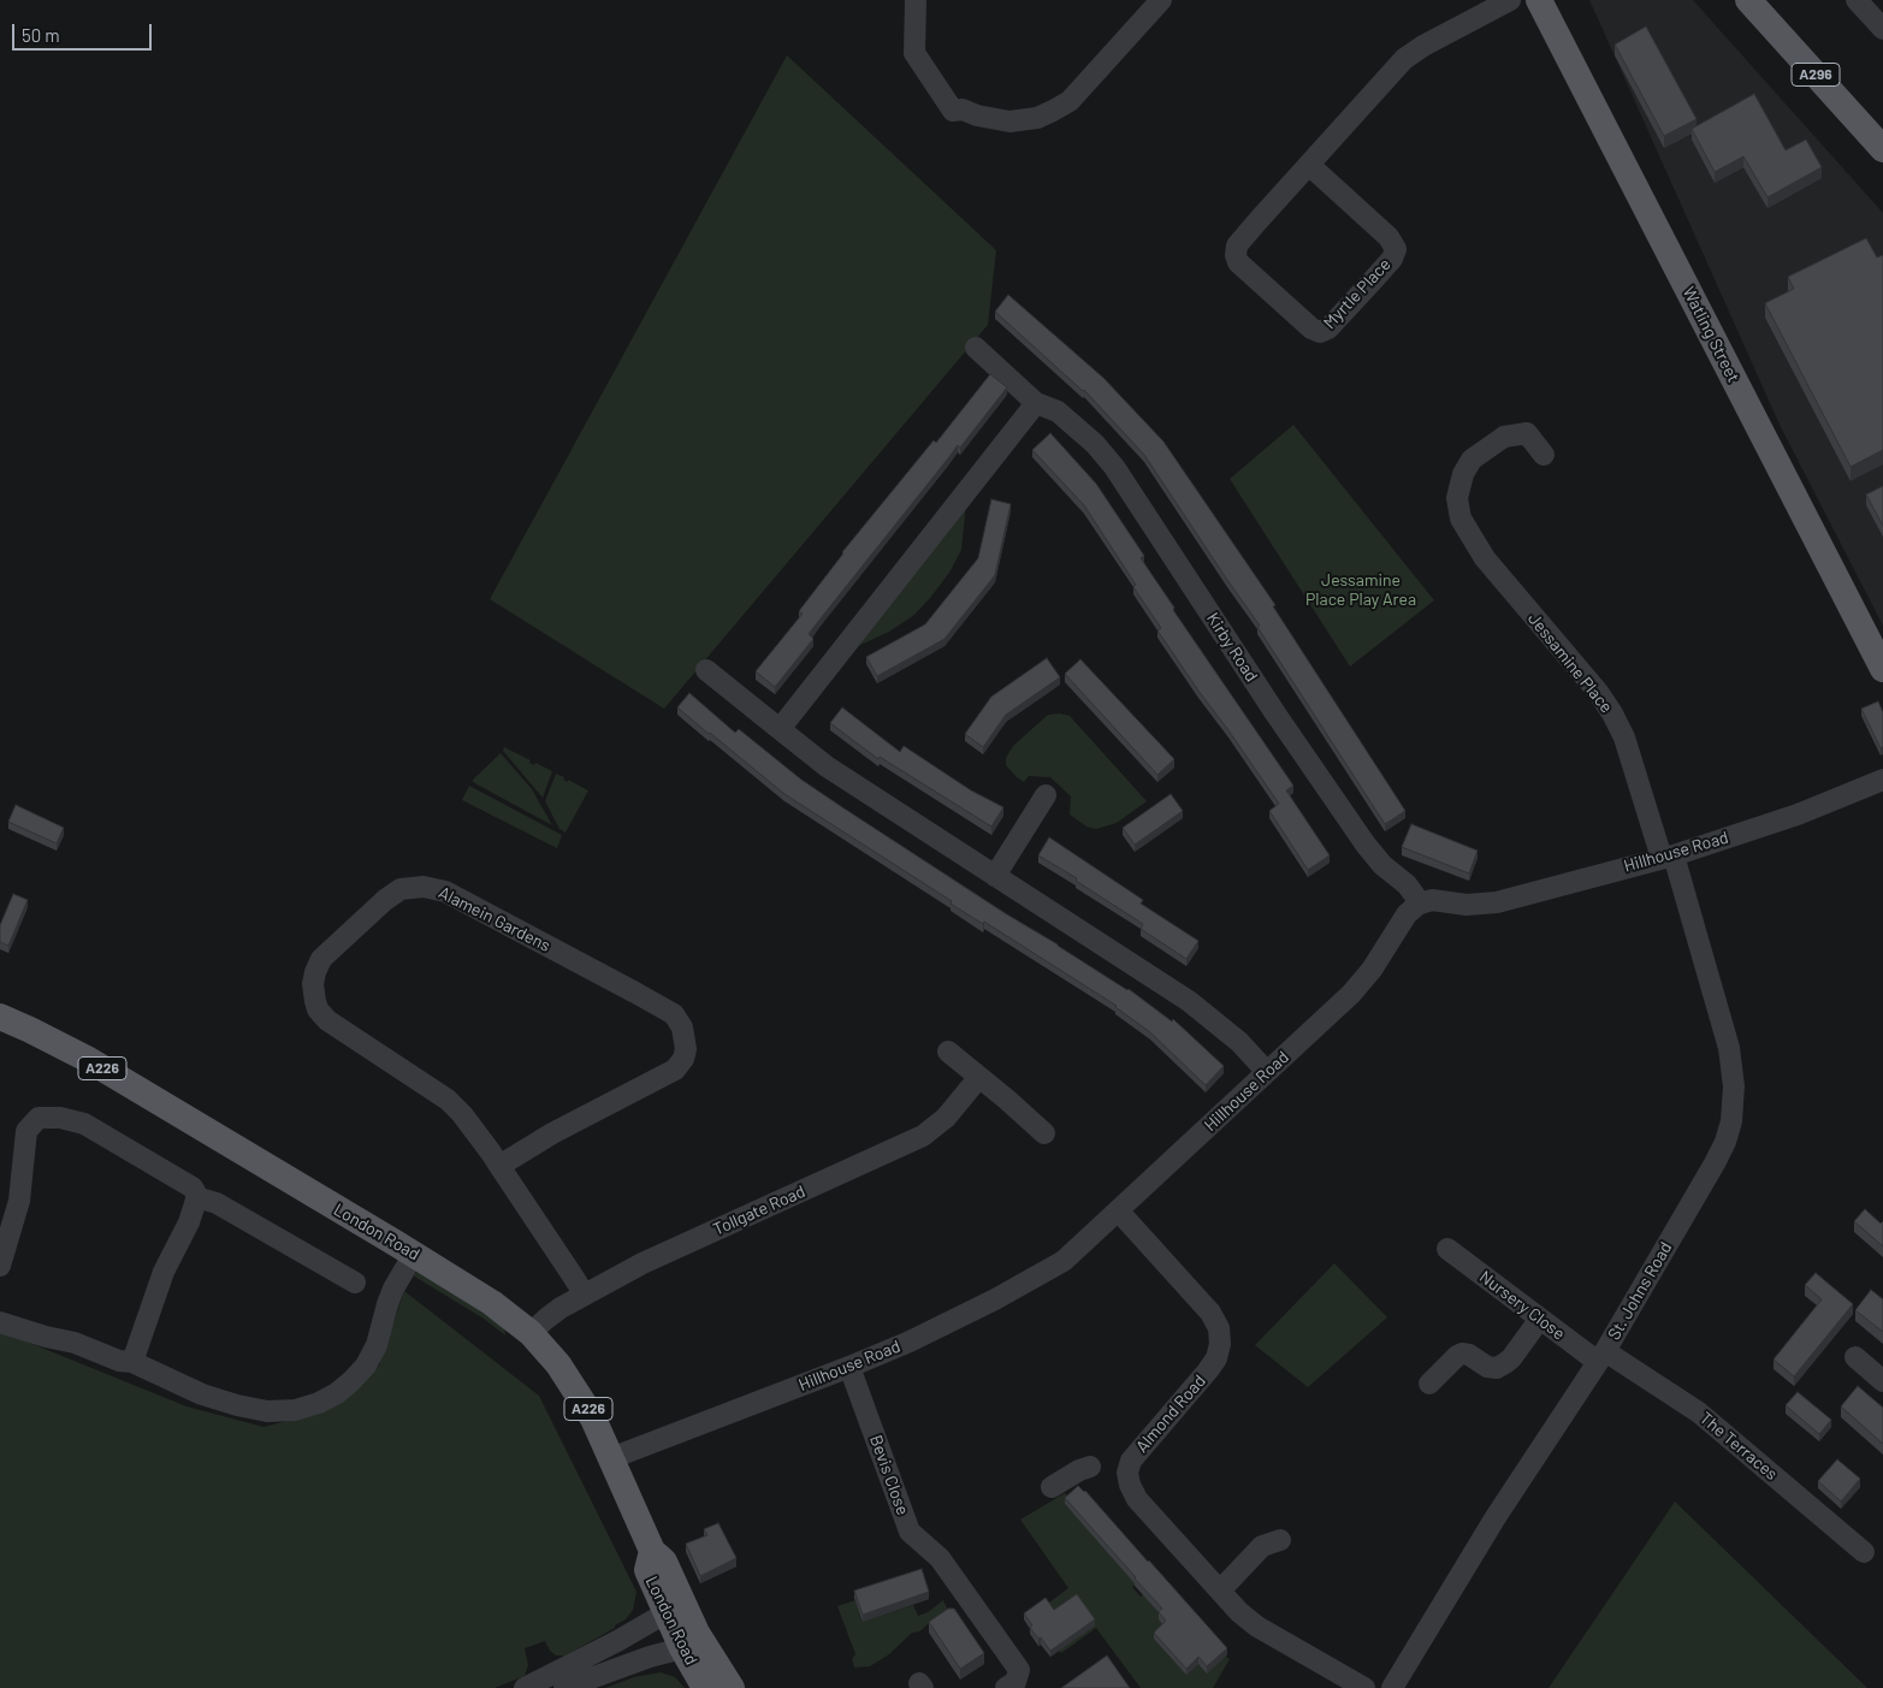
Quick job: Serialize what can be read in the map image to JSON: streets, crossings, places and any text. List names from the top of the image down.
{
  "streets": {
    "main road": [
      "A296",
      "Watling Street",
      "A226",
      "London Road"
    ],
    "street": [
      "Myrtle Place",
      "Kirby Road",
      "Jessamine Place",
      "Hillhouse Road",
      "Alamein Gardens",
      "Tollgate Road",
      "St. Johns Road",
      "Nursery Close",
      "Almond Road",
      "The Terraces",
      "Bevis Close"
    ]
  },
  "crossings": [
    ["Kirby Road", "Hillhouse Road"],
    ["Jessamine Place", "Hillhouse Road"],
    ["Jessamine Place", "St. Johns Road"],
    ["Hillhouse Road", "London Road"],
    ["Hillhouse Road", "St. Johns Road"],
    ["Hillhouse Road", "Almond Road"],
    ["Hillhouse Road", "Bevis Close"],
    ["Alamein Gardens", "Tollgate Road"],
    ["Tollgate Road", "London Road"],
    ["St. Johns Road", "Nursery Close"],
    ["St. Johns Road", "The Terraces"],
    ["Nursery Close", "The Terraces"]
  ],
  "parks": ["Jessamine Place Play Area"],
  "scale_bar": "50 m"
}
